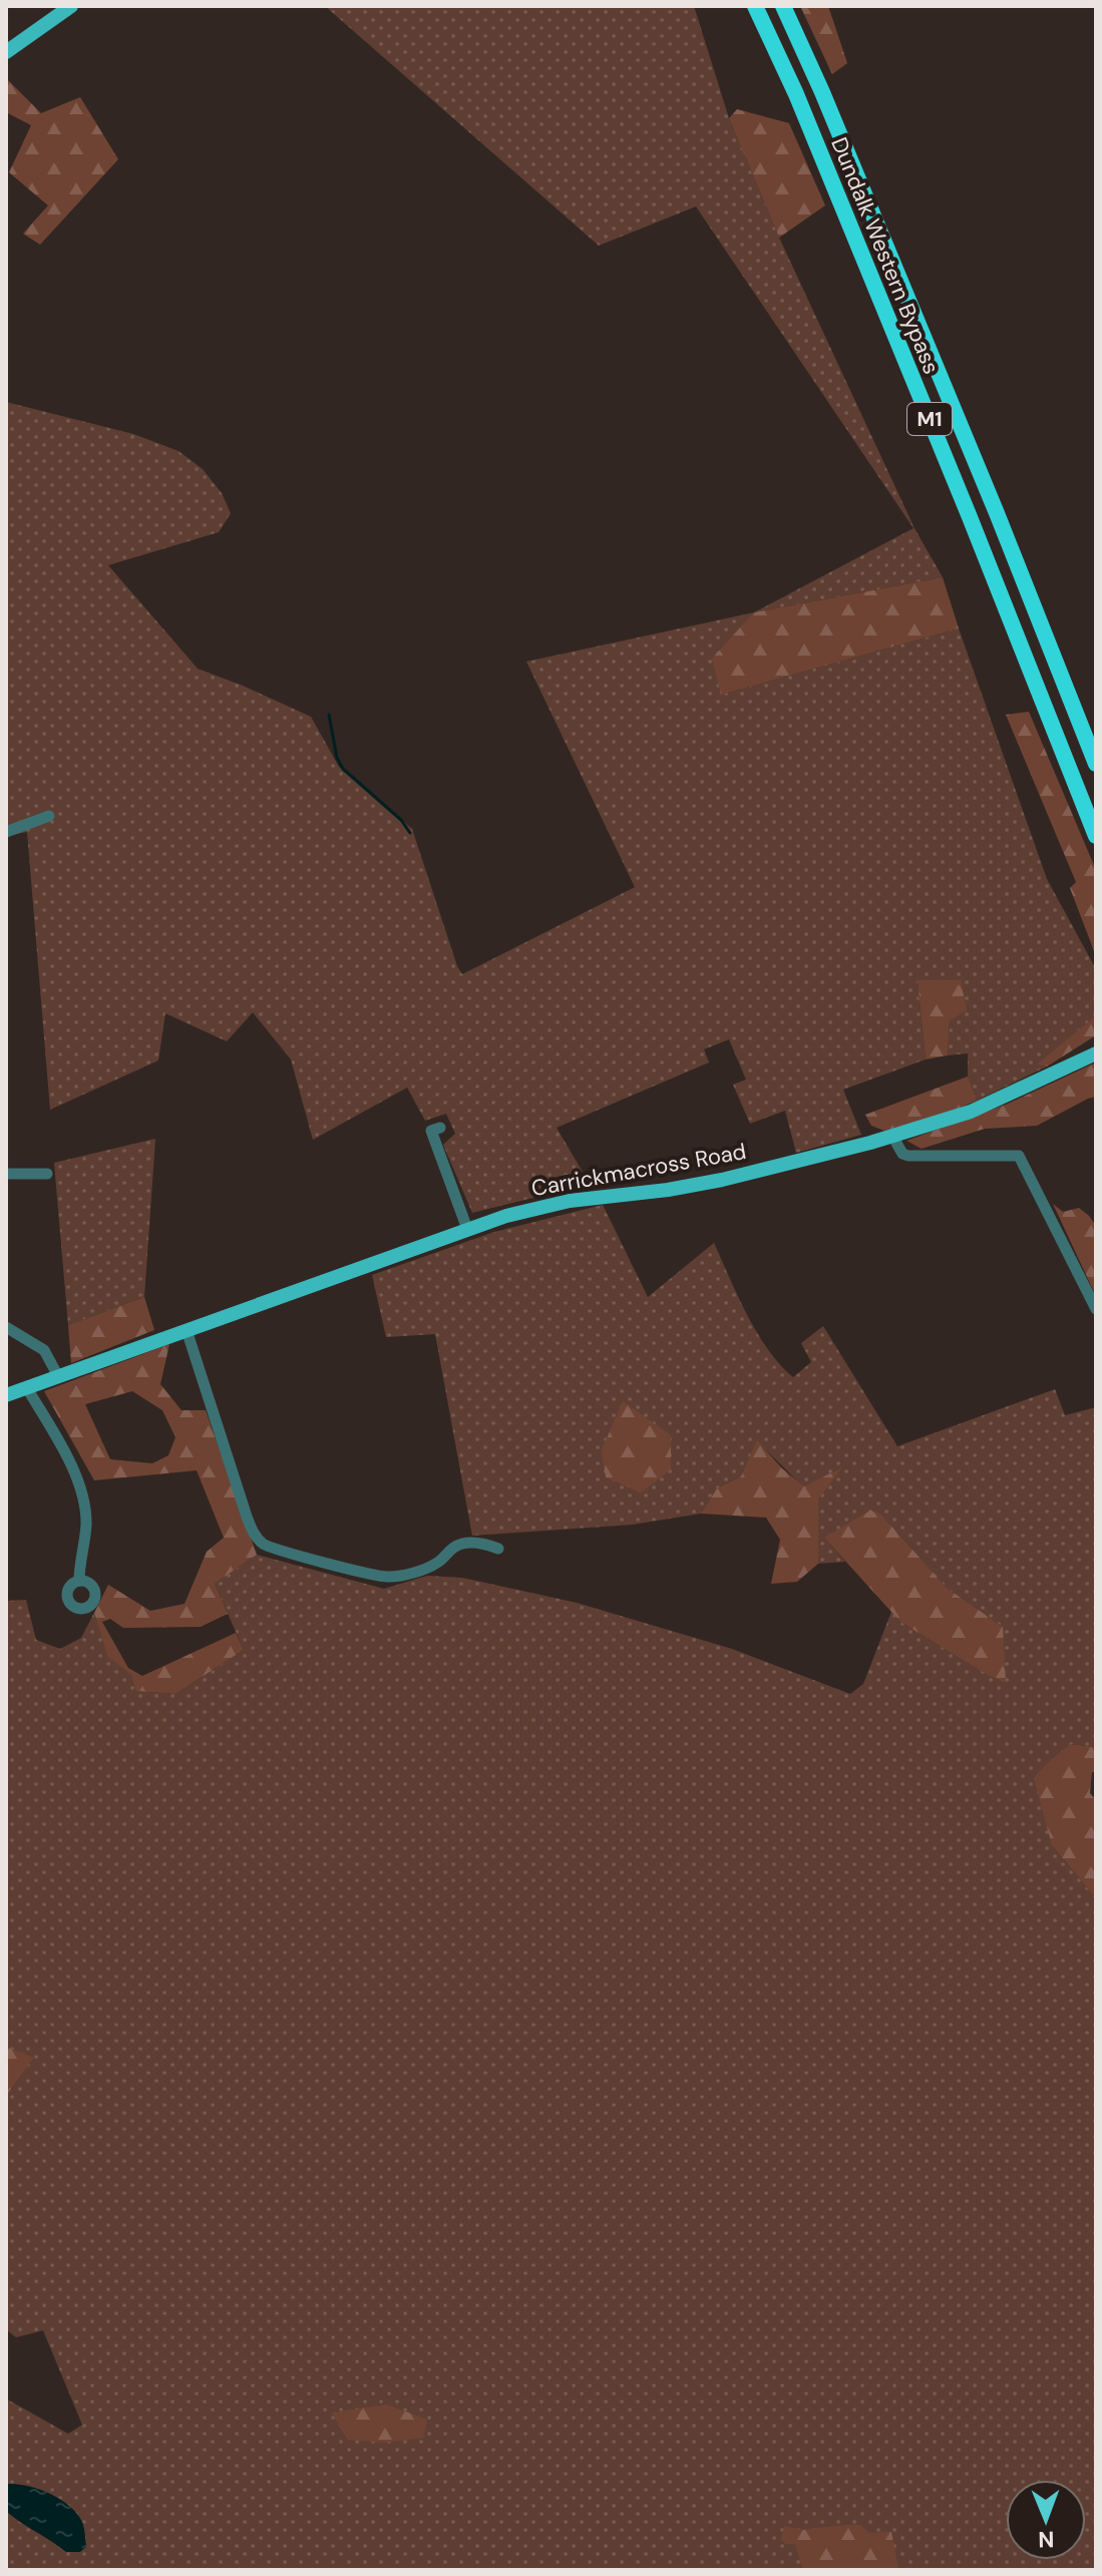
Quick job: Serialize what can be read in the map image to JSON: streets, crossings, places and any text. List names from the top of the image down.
{
  "streets": {
    "highway": ["Dundalk Western Bypass", "M1"],
    "main road": ["Carrickmacross Road"]
  },
  "north": "bottom"
}
